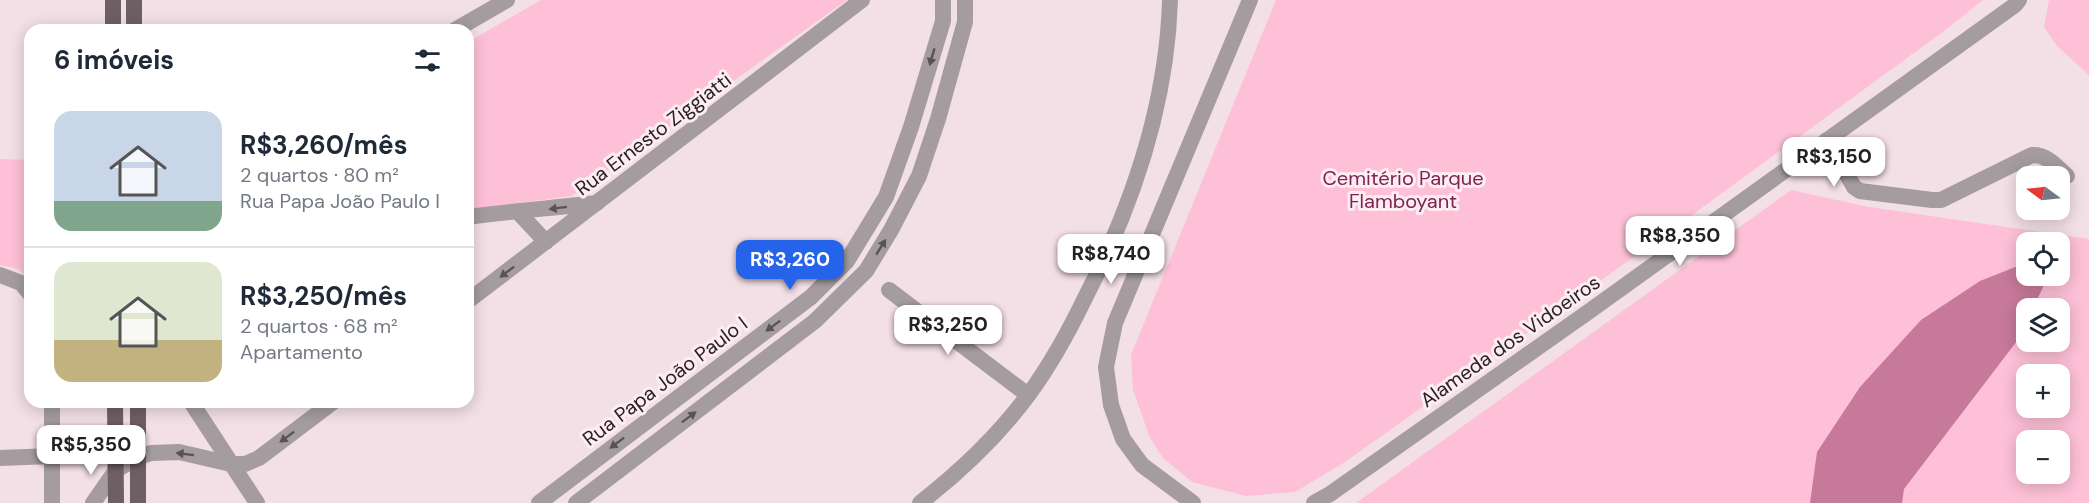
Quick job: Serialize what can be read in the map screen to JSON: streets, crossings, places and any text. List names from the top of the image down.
{
  "streets": {
    "street": ["Rua Ernesto Ziggiatti", "Alameda dos Vidoeiros", "Rua Papa João Paulo I"]
  },
  "parks": ["Cemitério Parque Flamboyant"],
  "north": "left",
  "page": {
    "heading": "6 imóveis",
    "list": [
      {
        "name": "R$3,260/mês",
        "note": "2 quartos · 80 m² · Rua Papa João Paulo I"
      },
      {
        "name": "R$3,250/mês",
        "note": "2 quartos · 68 m² · Apartamento"
      }
    ],
    "price": [
      "R$3,150",
      "R$8,350",
      "R$8,740",
      "R$3,260",
      "R$3,250",
      "R$5,350"
    ],
    "map_buttons": ["+", "−"]
  }
}
